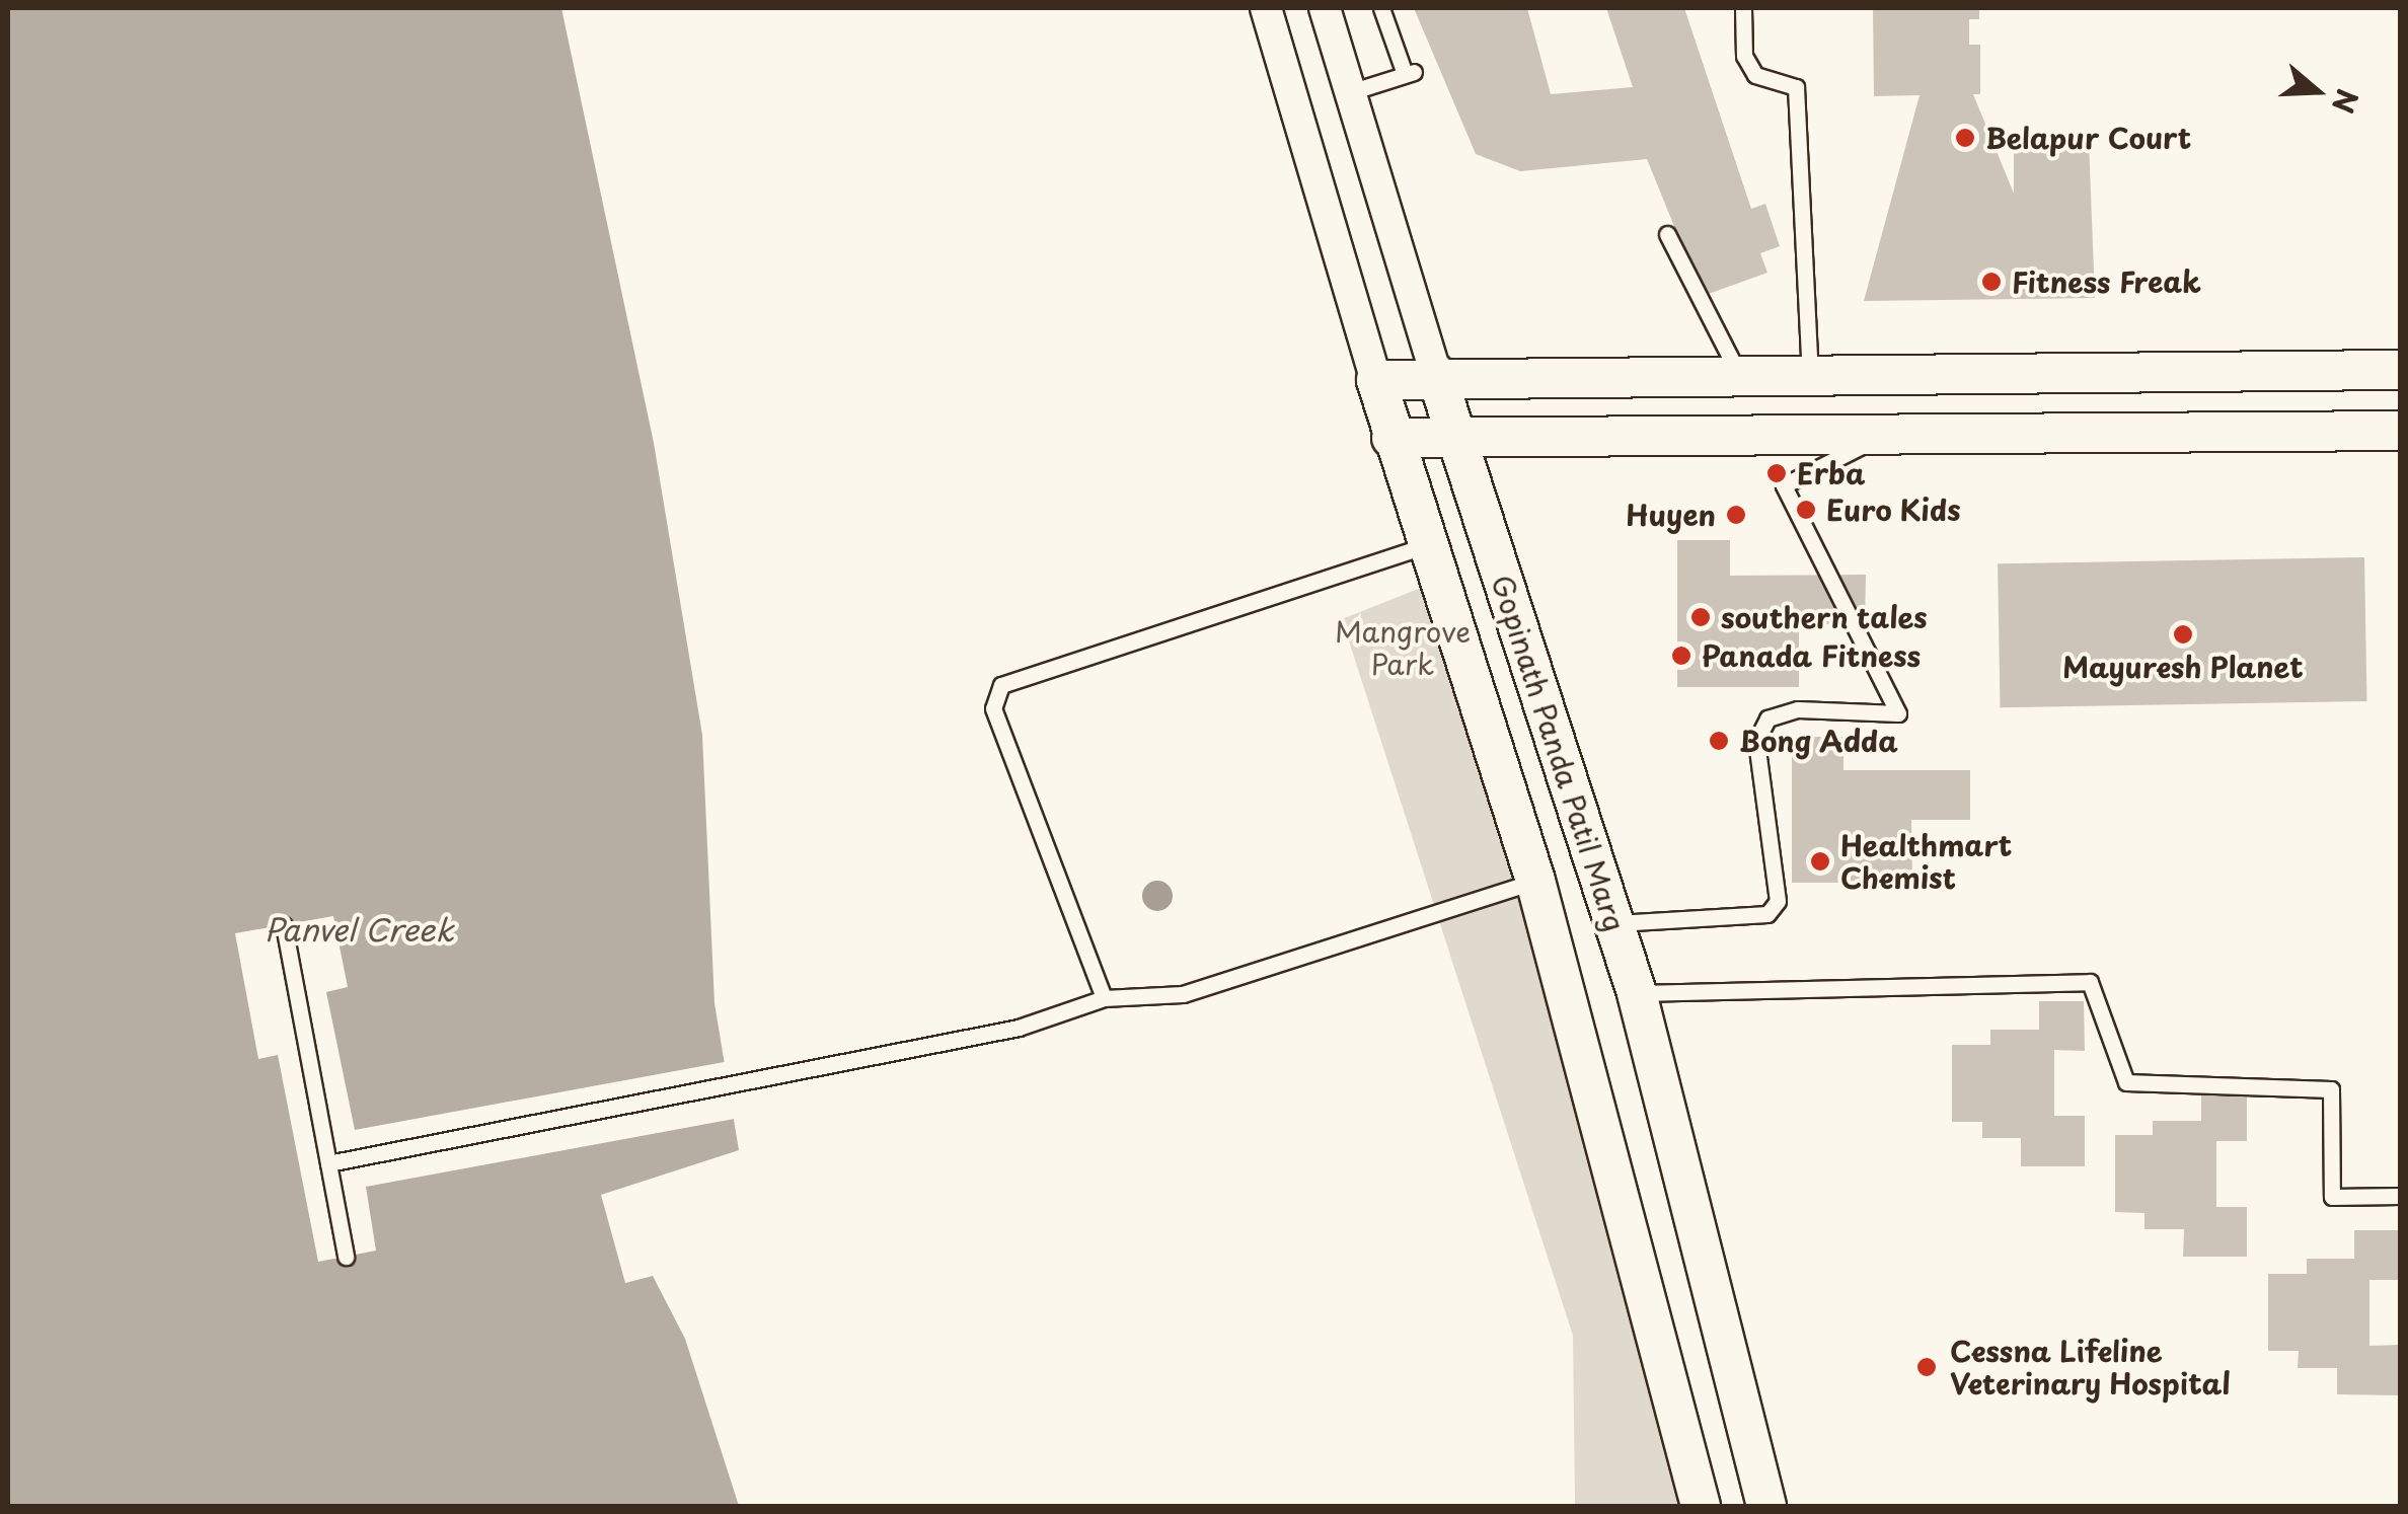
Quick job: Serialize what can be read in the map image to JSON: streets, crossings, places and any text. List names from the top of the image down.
{
  "streets": {
    "street": ["Gopinath Panda Patil Marg"]
  },
  "water": ["Panvel Creek"],
  "parks": ["Mangrove Park"],
  "places": [
    "Belapur Court",
    "Fitness Freak",
    "Erba",
    "Euro Kids",
    "Huyen",
    "southern tales",
    "Mayuresh Planet",
    "Panada Fitness",
    "Bong Adda",
    "Healthmart Chemist",
    "Cessna Lifeline Veterinary Hospital"
  ],
  "north": "right"
}
